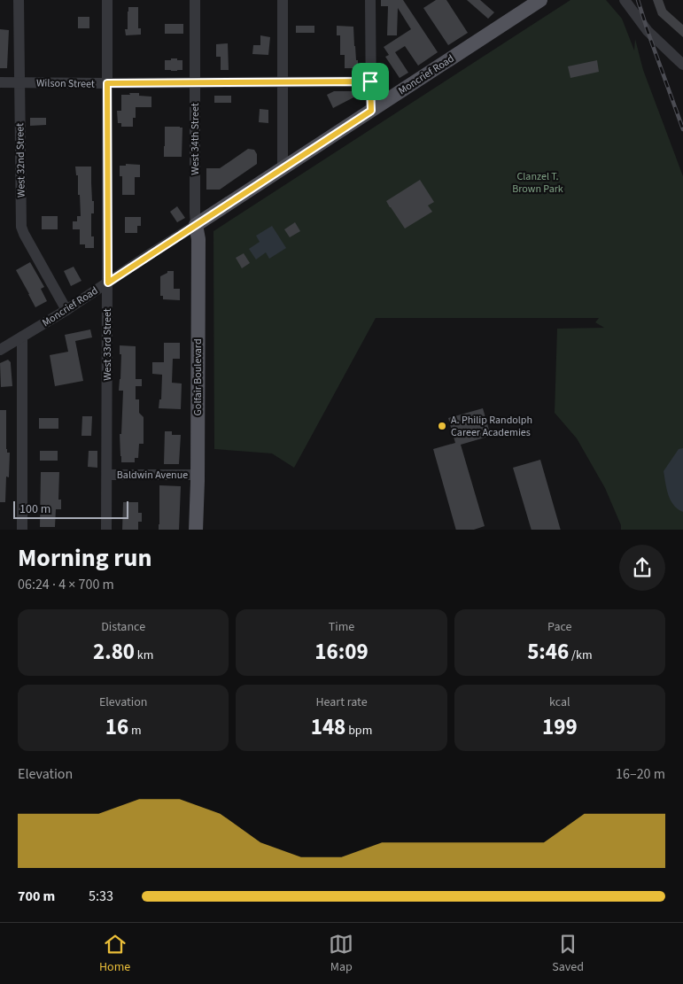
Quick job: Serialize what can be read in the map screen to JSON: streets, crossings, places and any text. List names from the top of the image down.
{
  "streets": {
    "main road": ["Moncrief Road", "Golfair Boulevard"],
    "street": [
      "Wilson Street",
      "West 34th Street",
      "West 32nd Street",
      "West 33rd Street",
      "Baldwin Avenue"
    ]
  },
  "crossings": [
    ["Moncrief Road", "West 34th Street"],
    ["Moncrief Road", "West 32nd Street"],
    ["Moncrief Road", "West 33rd Street"],
    ["Moncrief Road", "Golfair Boulevard"],
    ["Wilson Street", "West 34th Street"],
    ["Wilson Street", "West 32nd Street"],
    ["Wilson Street", "West 33rd Street"],
    ["West 34th Street", "Golfair Boulevard"],
    ["West 33rd Street", "Baldwin Avenue"],
    ["Golfair Boulevard", "Baldwin Avenue"]
  ],
  "parks": ["Clanzel T. Brown Park"],
  "places": ["A. Philip Randolph Career Academies"],
  "scale_bar": "100 m",
  "page": {
    "scale": "100 m",
    "heading": ["Morning run", "06:24 · 4 × 700 m"],
    "stats": [
      ["Distance", "2.80 km"],
      ["Time", "16:09"],
      ["Pace", "5:46 /km"],
      ["Elevation", "16 m"],
      ["Heart rate", "148 bpm"],
      ["kcal", "199"]
    ],
    "chart": ["Elevation", "16–20 m"],
    "list": [
      {
        "name": "700 m",
        "note": "5:33"
      }
    ],
    "tabs": ["Home", "Map", "Saved"]
  }
}
